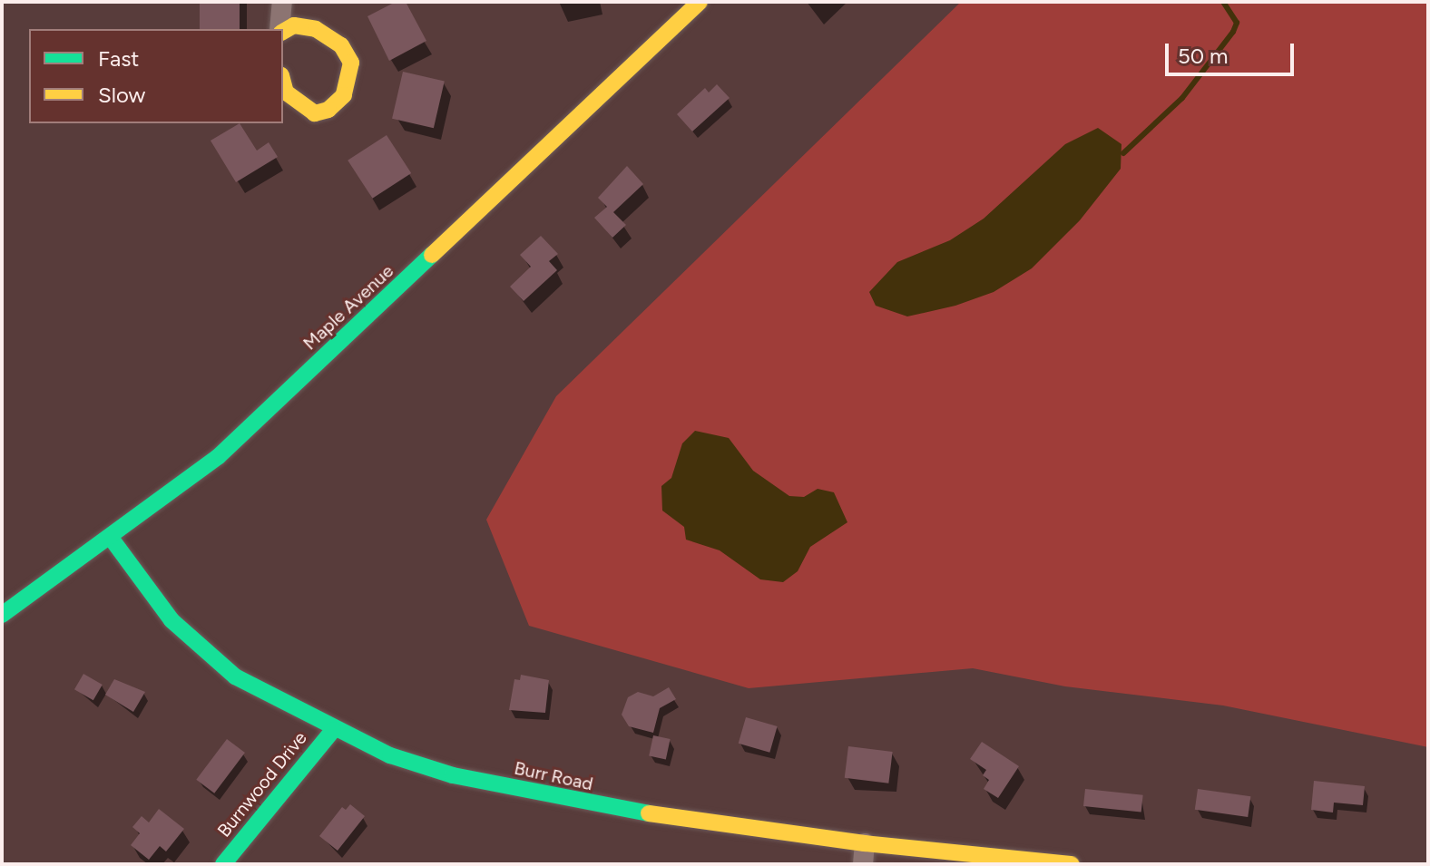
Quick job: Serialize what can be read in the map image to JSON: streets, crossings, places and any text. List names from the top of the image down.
{
  "streets": {
    "street": ["Maple Avenue", "Burr Road", "Burnwood Drive"]
  },
  "crossings": [
    ["Maple Avenue", "Burr Road"],
    ["Burr Road", "Burnwood Drive"]
  ],
  "legend": ["Fast", "Slow"],
  "scale_bar": "50 m"
}
